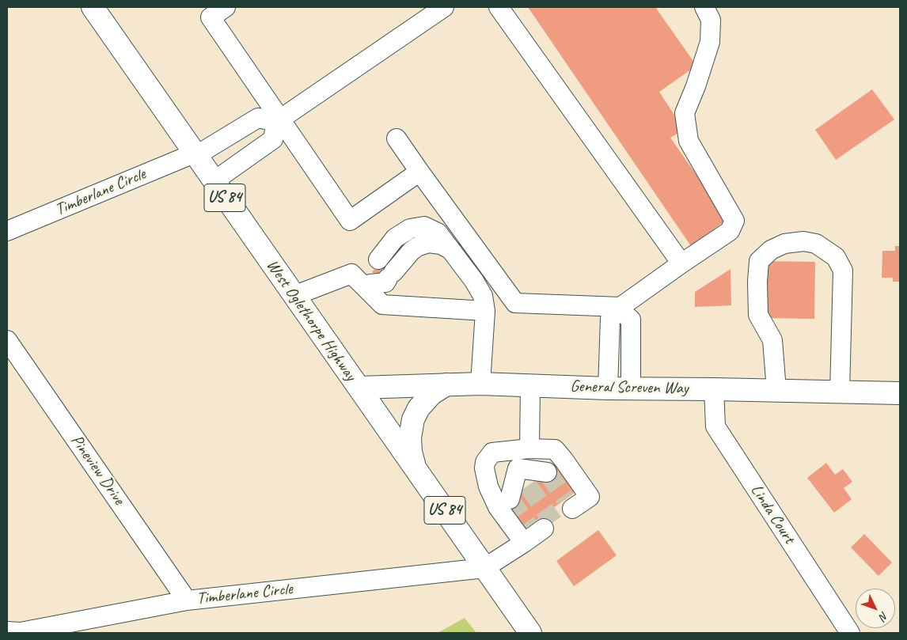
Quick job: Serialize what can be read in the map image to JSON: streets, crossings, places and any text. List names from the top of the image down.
{
  "streets": {
    "main road": ["US 84", "West Oglethorpe Highway", "General Screven Way"],
    "street": ["Timberlane Circle", "Pineview Drive", "Linda Court"]
  },
  "crossings": [
    ["Timberlane Circle", "West Oglethorpe Highway"],
    ["Timberlane Circle", "Pineview Drive"],
    ["West Oglethorpe Highway", "General Screven Way"],
    ["General Screven Way", "Linda Court"]
  ],
  "north": "bottom right"
}
